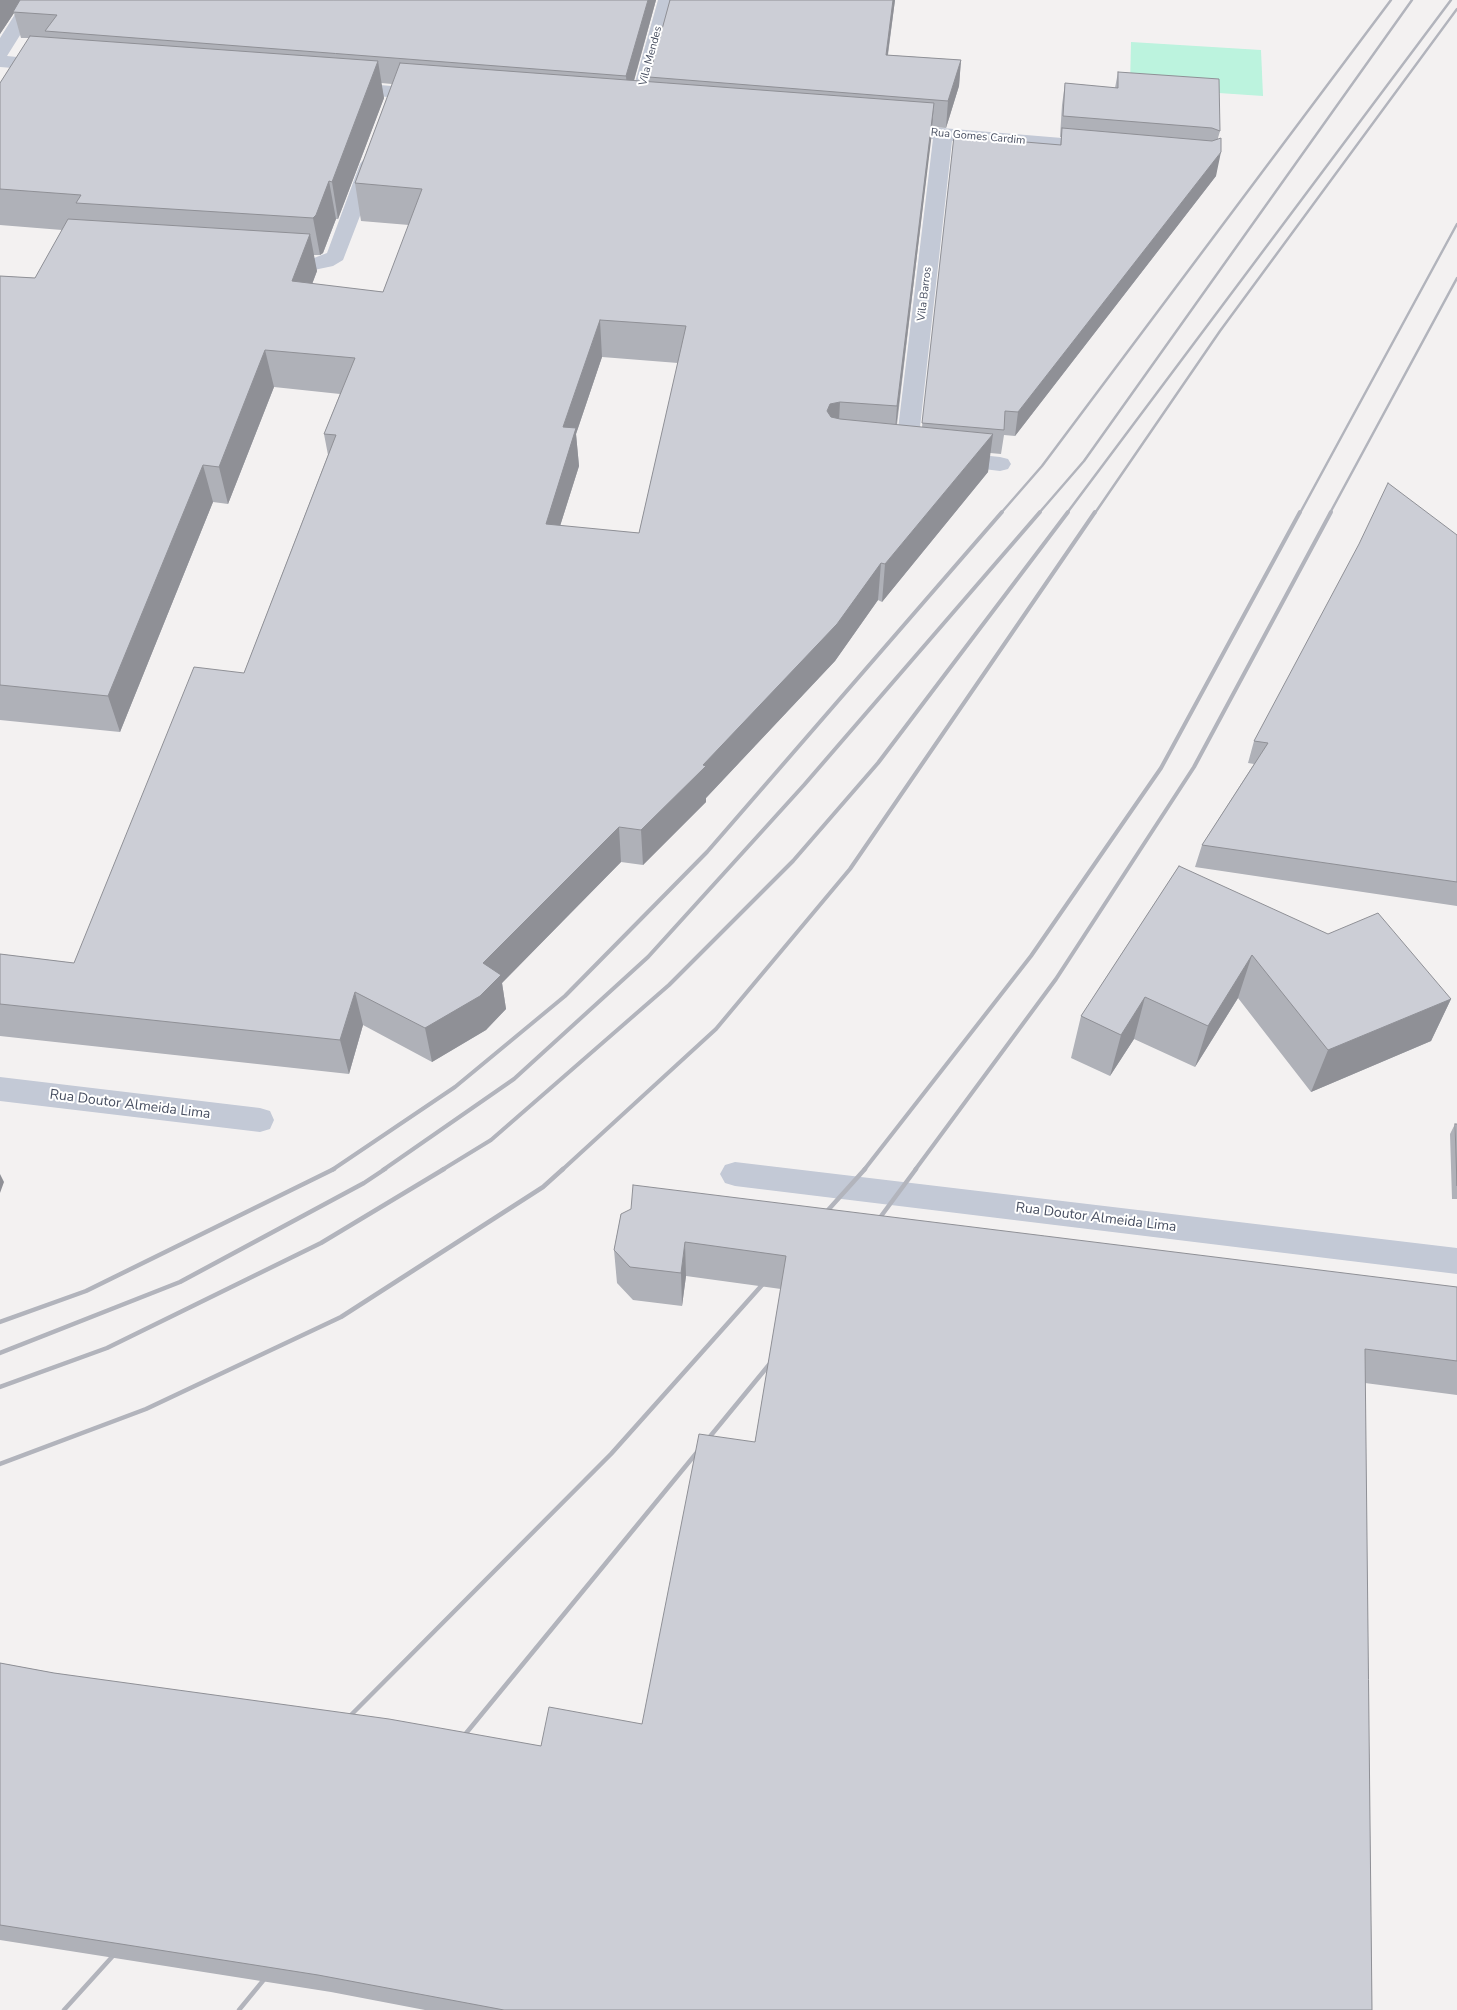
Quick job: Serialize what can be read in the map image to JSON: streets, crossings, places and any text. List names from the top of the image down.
{
  "streets": {
    "street": [
      "Vila Mendes",
      "Rua Gomes Cardim",
      "Vila Barros",
      "Rua Doutor Almeida Lima"
    ]
  },
  "crossings": [
    ["Rua Gomes Cardim", "Vila Barros"]
  ]
}
